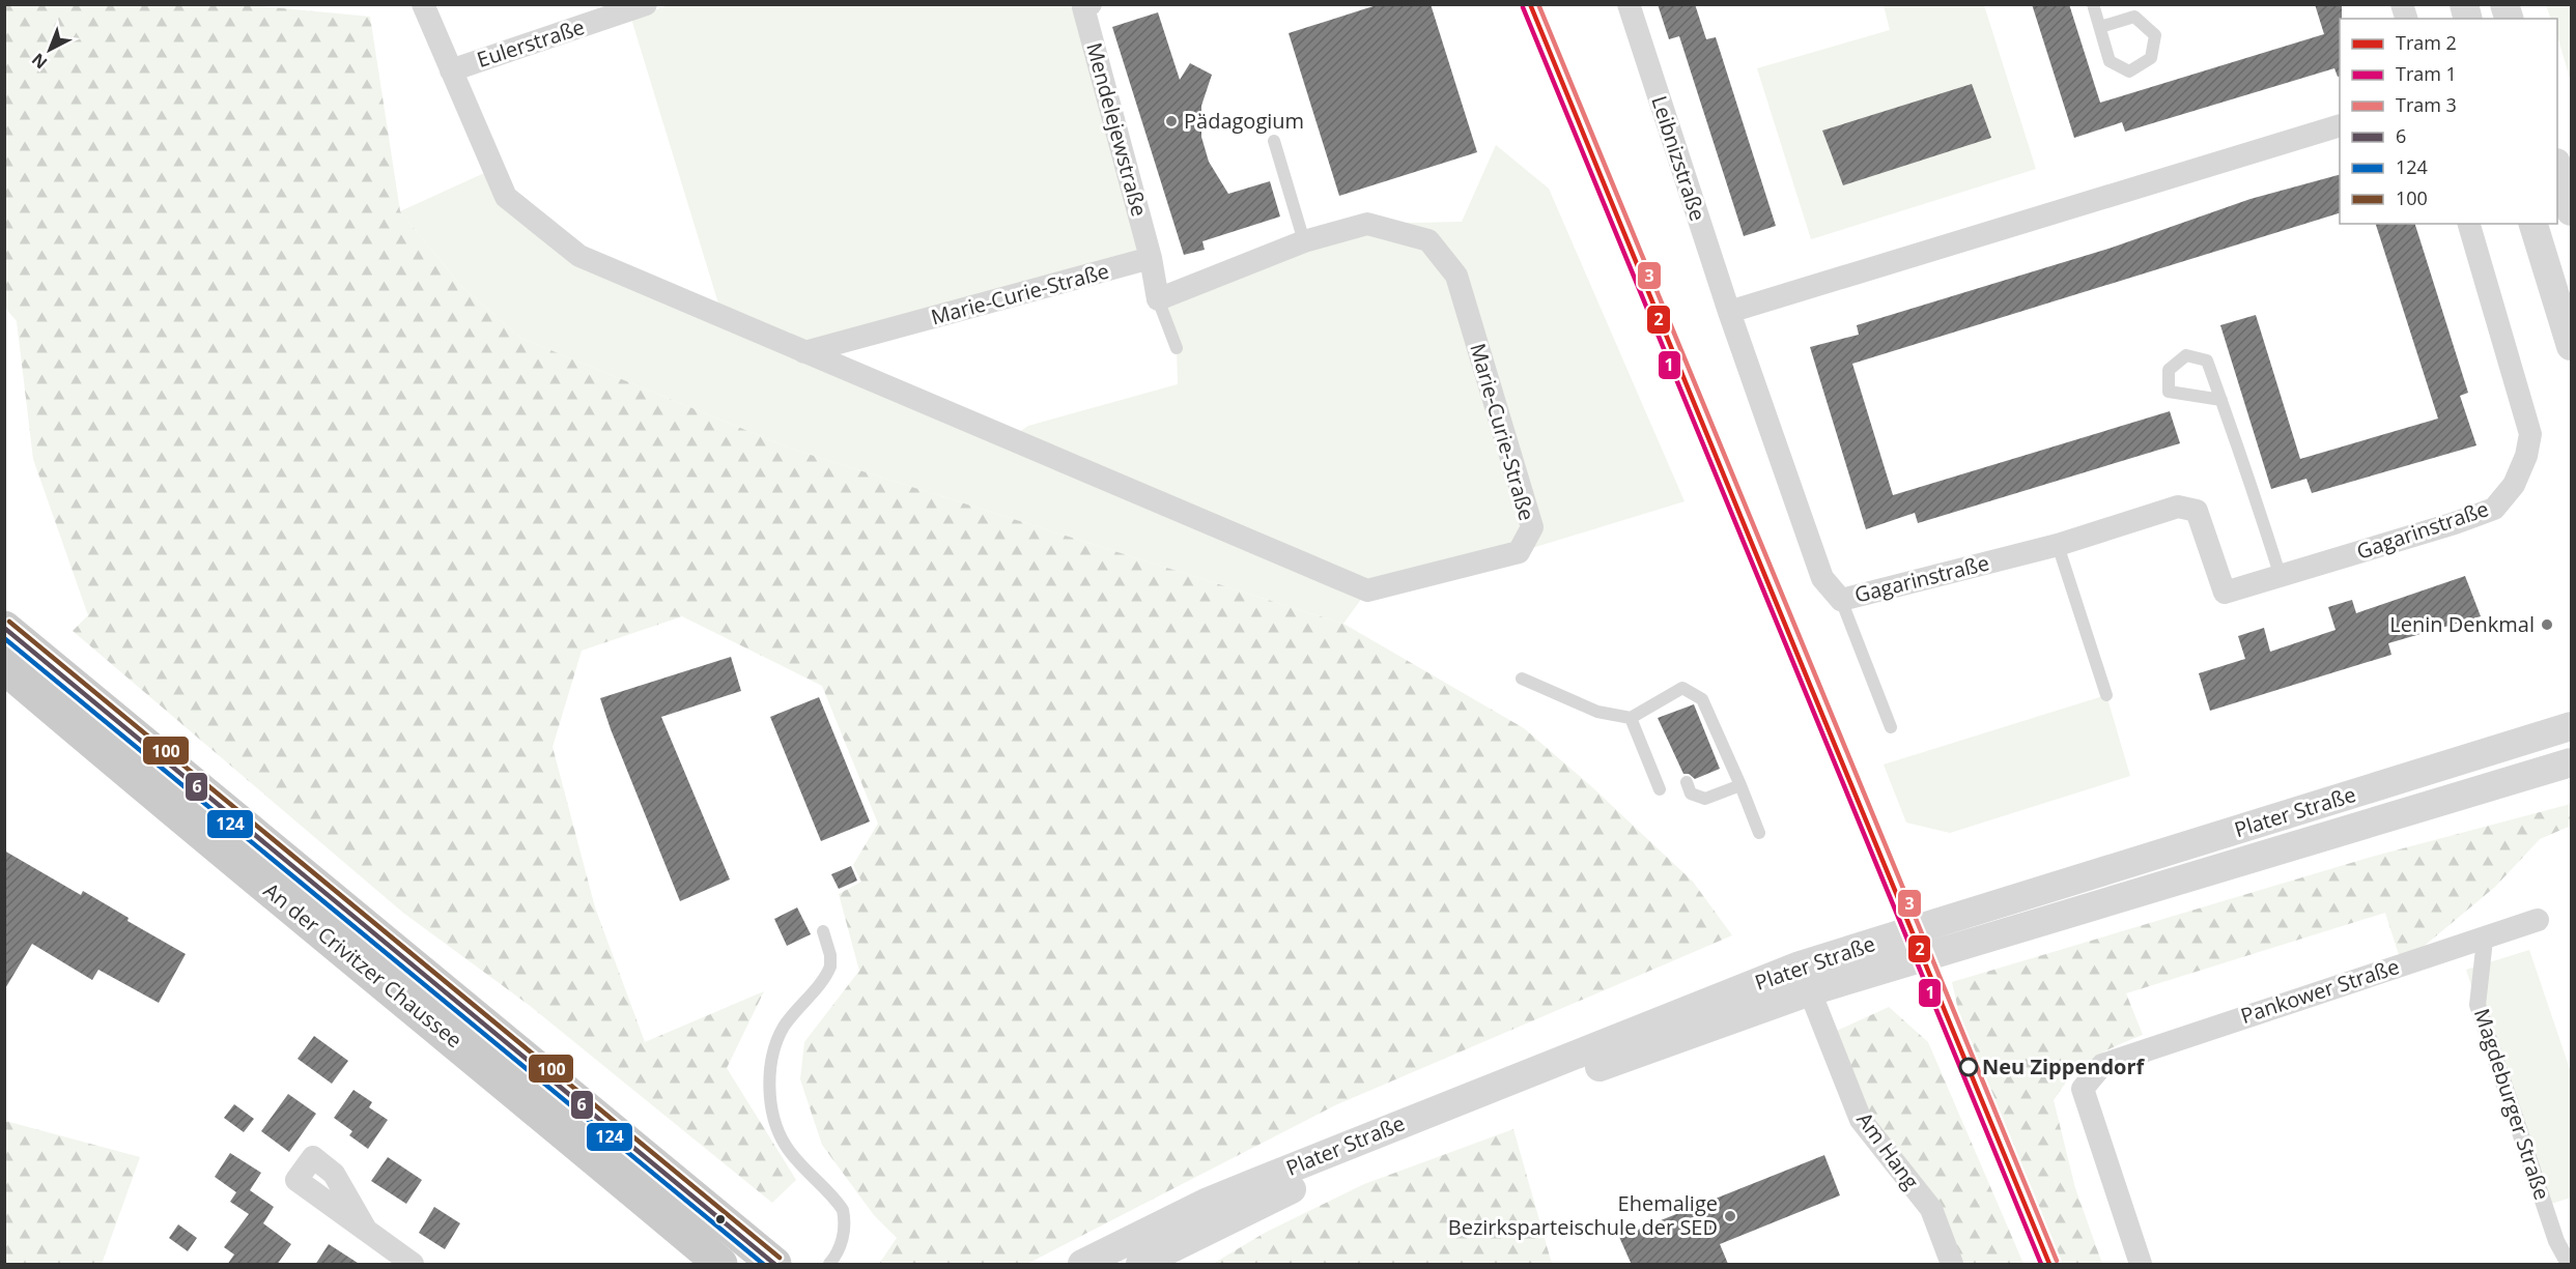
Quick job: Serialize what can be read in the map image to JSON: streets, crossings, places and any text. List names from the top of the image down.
{
  "streets": {
    "main road": ["An der Crivitzer Chaussee"],
    "street": [
      "Eulerstraße",
      "Mendelejewstraße",
      "Leibnizstraße",
      "Marie-Curie-Straße",
      "Gagarinstraße",
      "Plater Straße",
      "Pankower Straße",
      "Magdeburger Straße",
      "Am Hang"
    ]
  },
  "crossings": [
    ["Eulerstraße", "Marie-Curie-Straße"],
    ["Mendelejewstraße", "Marie-Curie-Straße"],
    ["Leibnizstraße", "Gagarinstraße"],
    ["Plater Straße", "Am Hang"],
    ["Pankower Straße", "Magdeburger Straße"]
  ],
  "places": [
    "Pädagogium",
    "Lenin Denkmal",
    "Neu Zippendorf",
    "Ehemalige Bezirksparteischule der SED"
  ],
  "lines": [
    "tram line 2",
    "tram line 3",
    "tram line 1",
    "transit line 100",
    "transit line 6",
    "transit line 124"
  ],
  "legend": [
    "Tram 2",
    "Tram 1",
    "Tram 3",
    "6",
    "124",
    "100"
  ],
  "north": "bottom left"
}
